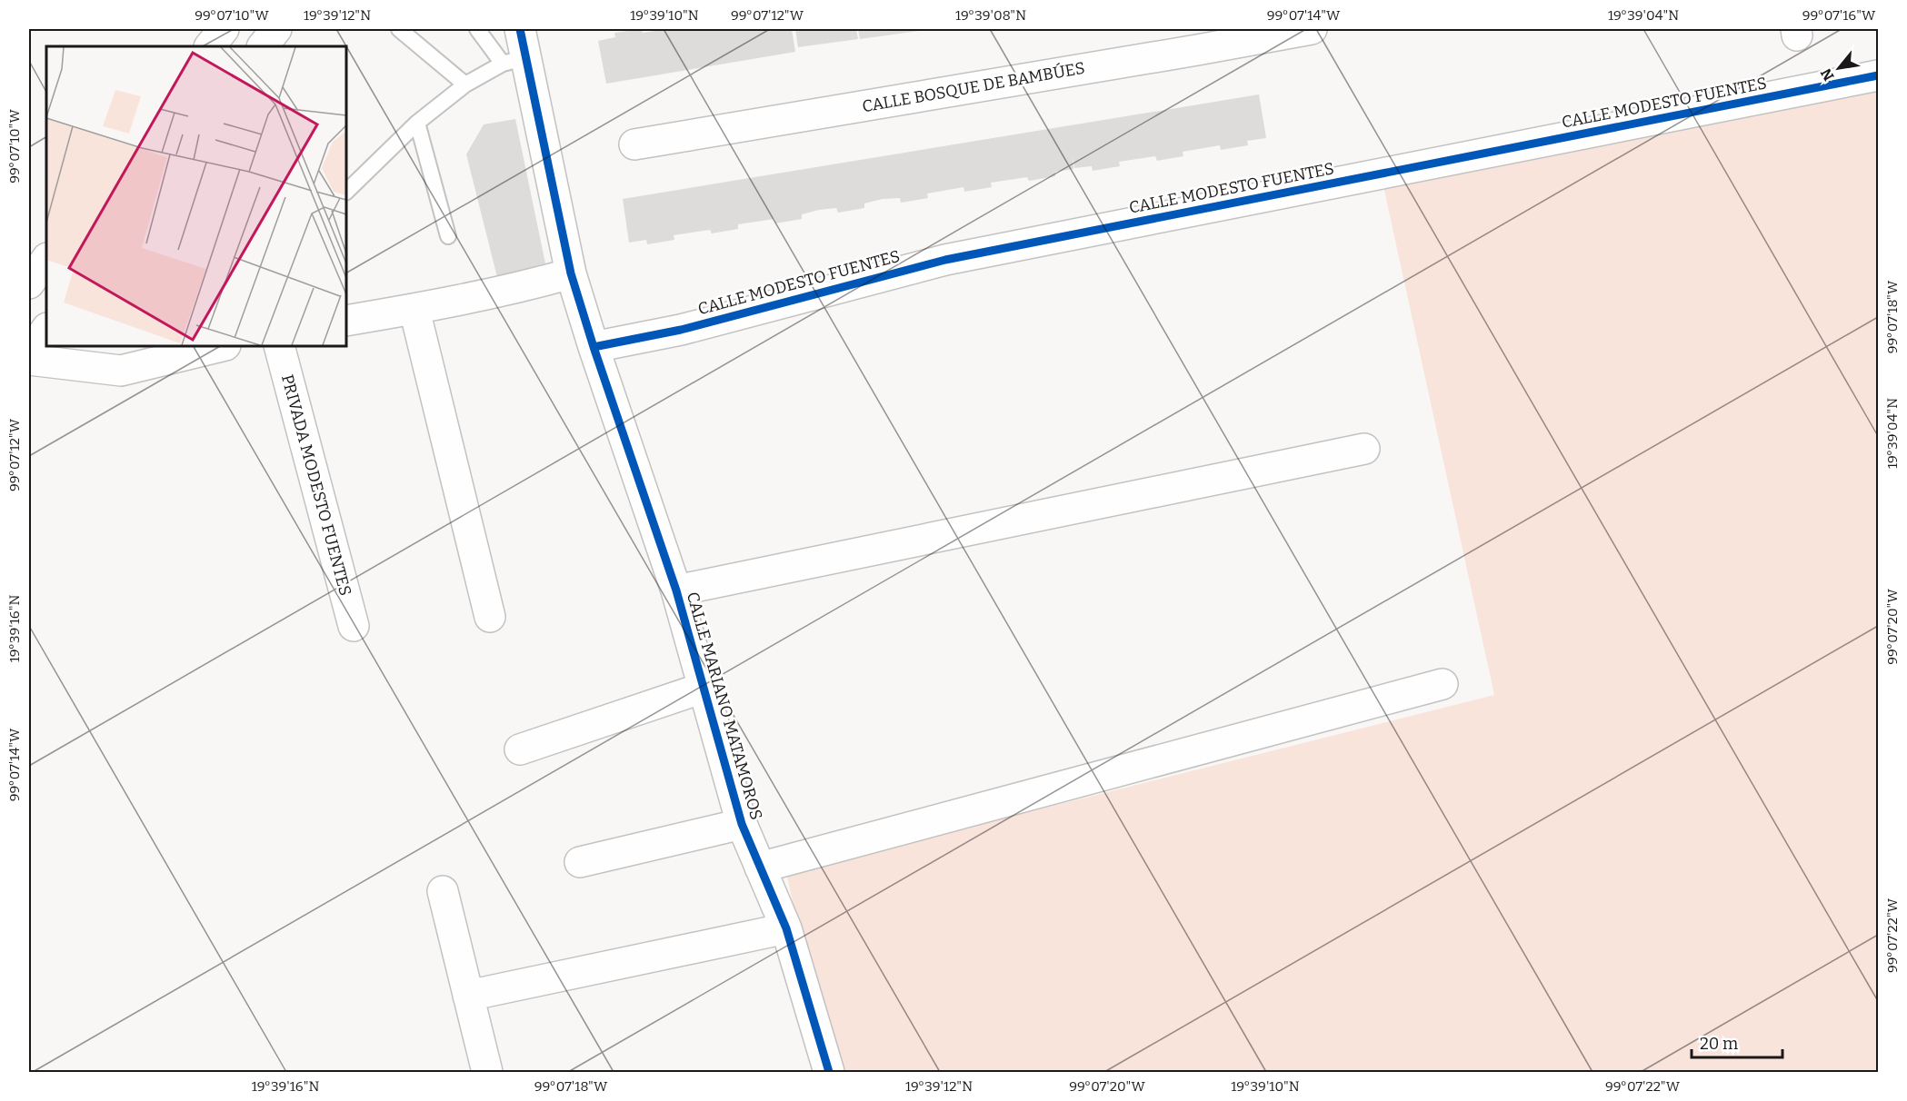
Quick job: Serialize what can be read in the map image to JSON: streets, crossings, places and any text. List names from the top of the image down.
{
  "streets": {
    "street": [
      "CALLE BOSQUE DE BAMBÚES",
      "CALLE MODESTO FUENTES",
      "PRIVADA MODESTO FUENTES",
      "CALLE MARIANO MATAMOROS"
    ]
  },
  "crossings": [
    ["CALLE MODESTO FUENTES", "CALLE MARIANO MATAMOROS"]
  ],
  "scale_bar": "20 m",
  "north": "bottom left",
  "coordinates": [
    "99°07'10\"W",
    "19°39'12\"N",
    "19°39'10\"N",
    "99°07'12\"W",
    "19°39'08\"N",
    "99°07'14\"W",
    "19°39'04\"N",
    "99°07'16\"W",
    "99°07'18\"W",
    "99°07'20\"W",
    "19°39'16\"N",
    "99°07'22\"W"
  ]
}
